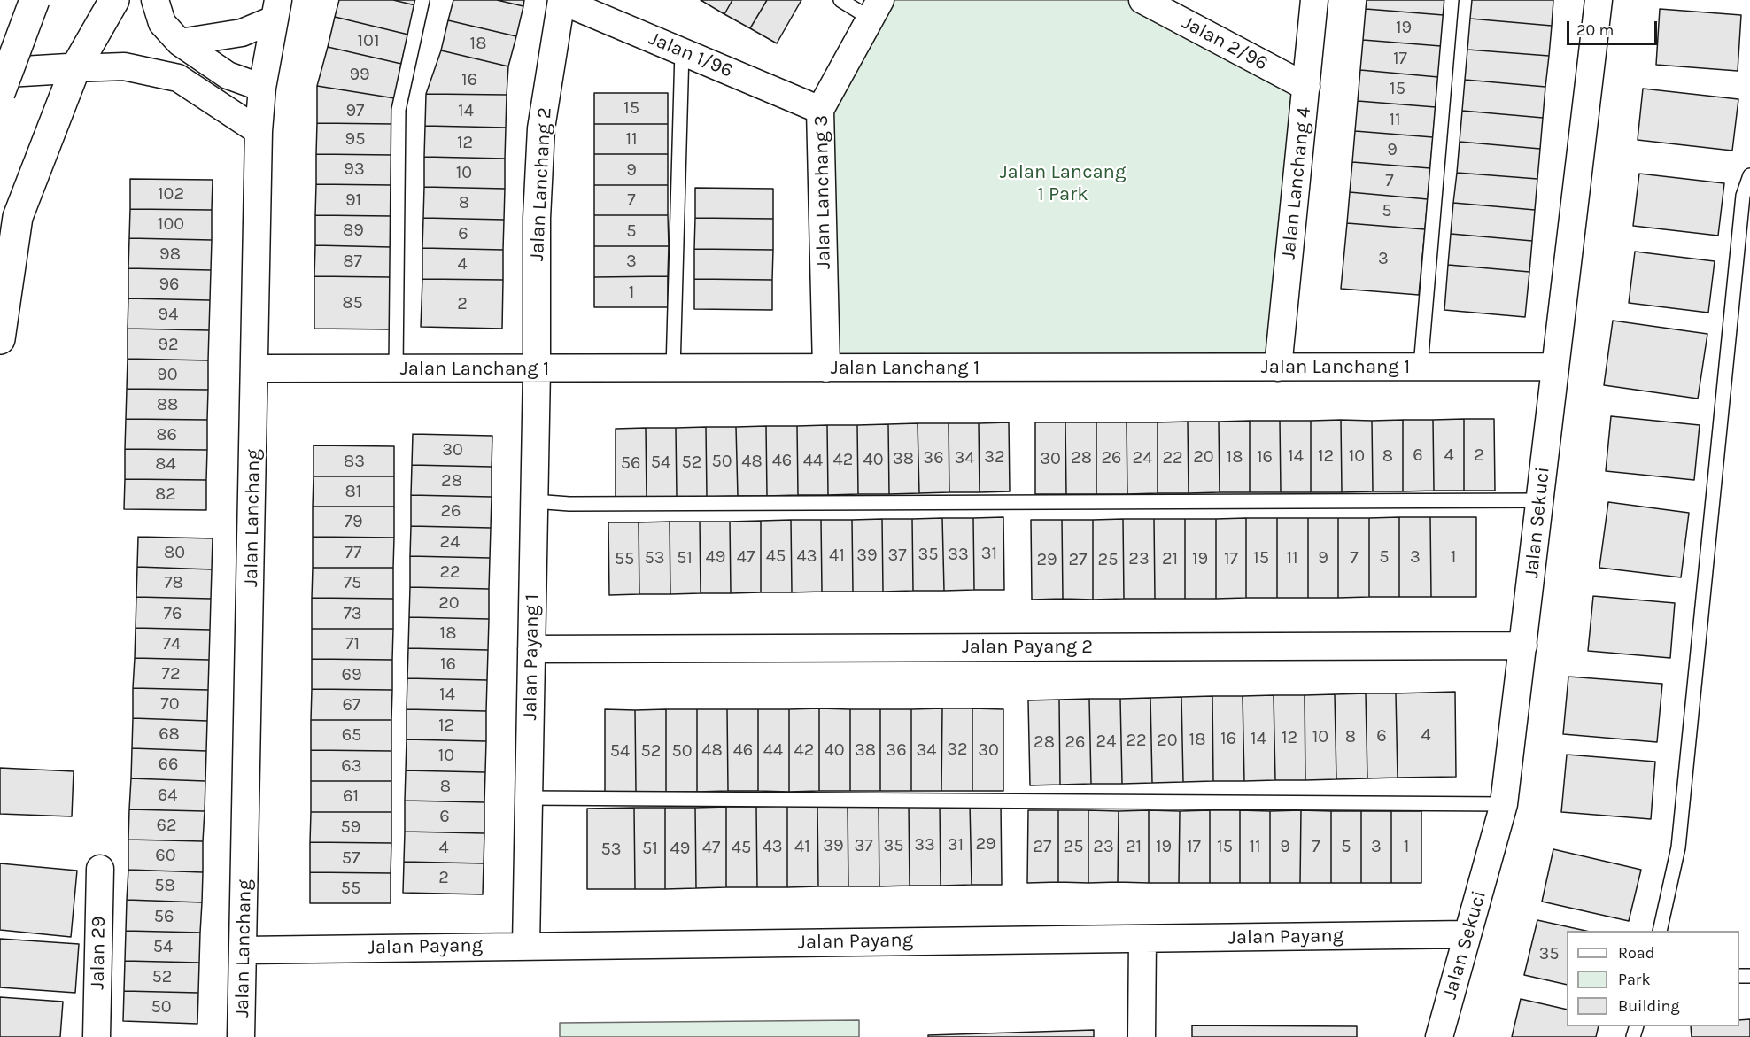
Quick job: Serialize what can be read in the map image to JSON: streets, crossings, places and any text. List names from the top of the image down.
{
  "streets": {
    "street": [
      "Jalan 2/96",
      "Jalan 1/96",
      "Jalan Lanchang 4",
      "Jalan Lanchang 2",
      "Jalan Lanchang 3",
      "Jalan Lanchang 1",
      "Jalan Lanchang",
      "Jalan Sekuci",
      "Jalan Payang 2",
      "Jalan Payang 1",
      "Jalan Payang",
      "Jalan 29"
    ]
  },
  "crossings": [
    ["Jalan 2/96", "Jalan Lanchang 4"],
    ["Jalan 1/96", "Jalan Lanchang 2"],
    ["Jalan 1/96", "Jalan Lanchang 3"],
    ["Jalan Lanchang 4", "Jalan Lanchang 1"],
    ["Jalan Lanchang 2", "Jalan Lanchang 1"],
    ["Jalan Lanchang 2", "Jalan Payang 1"],
    ["Jalan Lanchang 3", "Jalan Lanchang 1"],
    ["Jalan Lanchang 1", "Jalan Lanchang"],
    ["Jalan Lanchang 1", "Jalan Sekuci"],
    ["Jalan Lanchang 1", "Jalan Payang 1"],
    ["Jalan Lanchang", "Jalan Payang"],
    ["Jalan Sekuci", "Jalan Payang 2"],
    ["Jalan Sekuci", "Jalan Payang"],
    ["Jalan Payang 2", "Jalan Payang 1"],
    ["Jalan Payang 1", "Jalan Payang"]
  ],
  "parks": ["Jalan Lancang 1 Park"],
  "house_numbers": [
    "19",
    "101",
    "18",
    "17",
    "99",
    "16",
    "15",
    "15",
    "97",
    "14",
    "11",
    "95",
    "11",
    "12",
    "9",
    "93",
    "9",
    "10",
    "7",
    "102",
    "91",
    "7",
    "8",
    "5",
    "100",
    "89",
    "5",
    "6",
    "98",
    "3",
    "87",
    "3",
    "4",
    "96",
    "1",
    "85",
    "2",
    "94",
    "92",
    "90",
    "88",
    "86",
    "30",
    "6",
    "4",
    "2",
    "14",
    "12",
    "10",
    "8",
    "32",
    "20",
    "18",
    "16",
    "36",
    "34",
    "28",
    "26",
    "24",
    "22",
    "38",
    "30",
    "42",
    "40",
    "46",
    "44",
    "83",
    "50",
    "48",
    "54",
    "52",
    "56",
    "84",
    "28",
    "81",
    "82",
    "26",
    "79",
    "24",
    "80",
    "77",
    "31",
    "35",
    "33",
    "41",
    "39",
    "37",
    "45",
    "43",
    "49",
    "47",
    "5",
    "3",
    "1",
    "53",
    "51",
    "15",
    "11",
    "9",
    "7",
    "55",
    "23",
    "21",
    "19",
    "17",
    "29",
    "27",
    "25",
    "22",
    "78",
    "75",
    "20",
    "76",
    "73",
    "18",
    "74",
    "71",
    "16",
    "72",
    "69",
    "14",
    "70",
    "67",
    "12",
    "68",
    "65",
    "4",
    "6",
    "10",
    "8",
    "12",
    "16",
    "14",
    "18",
    "22",
    "20",
    "24",
    "28",
    "26",
    "32",
    "48",
    "46",
    "44",
    "42",
    "40",
    "38",
    "36",
    "34",
    "30",
    "54",
    "52",
    "50",
    "10",
    "66",
    "63",
    "8",
    "64",
    "61",
    "6",
    "62",
    "59",
    "29",
    "33",
    "31",
    "39",
    "37",
    "35",
    "43",
    "41",
    "27",
    "25",
    "23",
    "21",
    "19",
    "17",
    "15",
    "11",
    "9",
    "7",
    "5",
    "3",
    "1",
    "4",
    "47",
    "45",
    "51",
    "49",
    "53",
    "60",
    "57",
    "2",
    "58",
    "55",
    "56",
    "54",
    "35",
    "52",
    "50"
  ],
  "legend": ["Road", "Park", "Building"],
  "scale_bar": "20 m"
}
